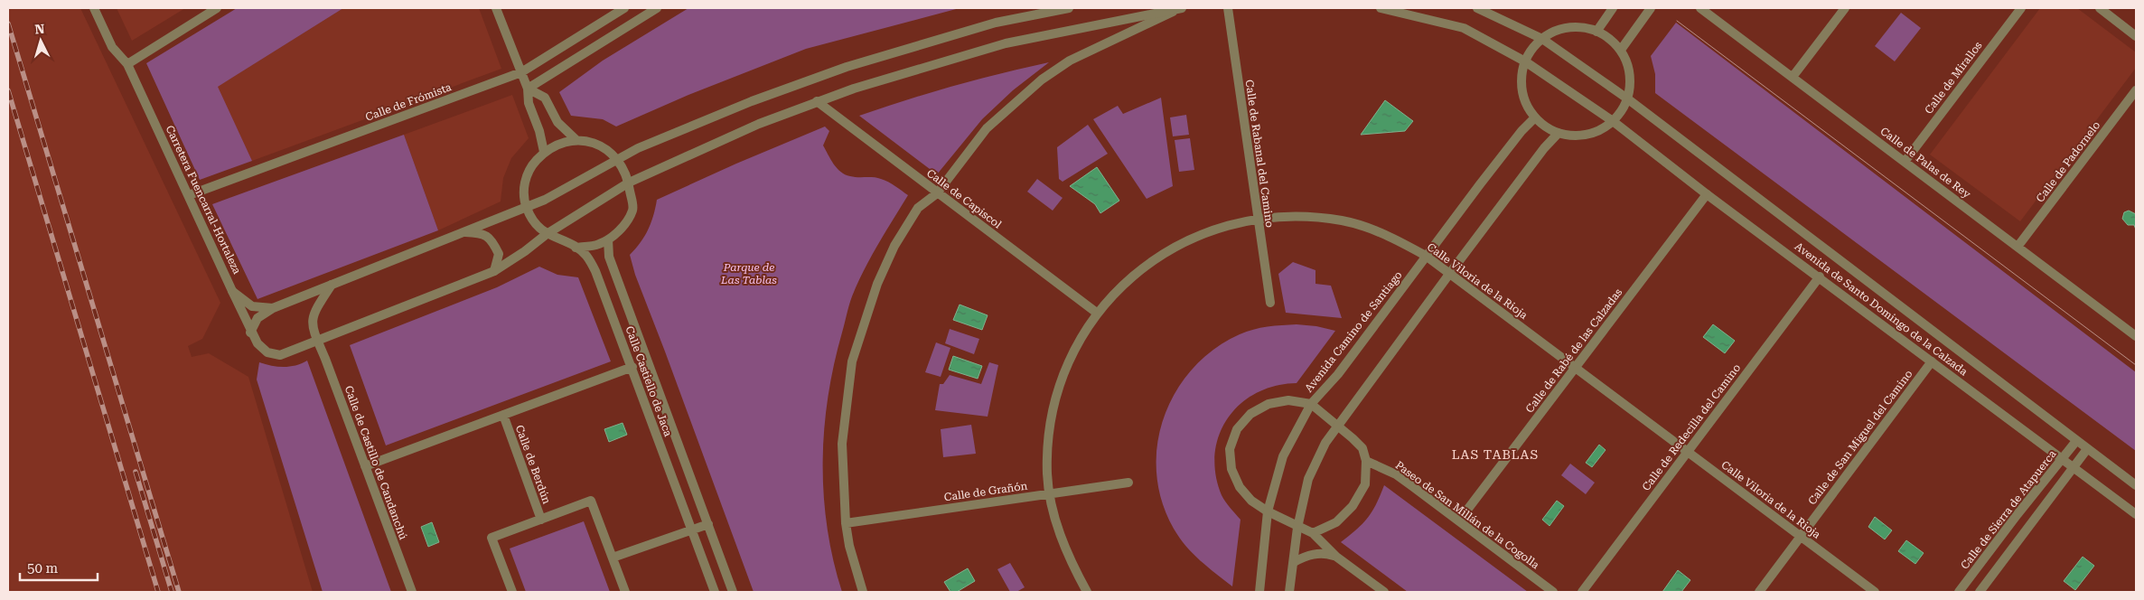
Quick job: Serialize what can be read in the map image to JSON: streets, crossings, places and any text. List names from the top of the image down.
{
  "streets": {
    "street": [
      "Calle de Mirallos",
      "Calle de Frómista",
      "Calle de Rabanal del Camino",
      "Calle de Padornelo",
      "Calle de Palas de Rey",
      "Calle de Capiscol",
      "Carretera Fuencarral-Hortaleza",
      "Calle Viloria de la Rioja",
      "Avenida de Santo Domingo de la Calzada",
      "Avenida Camino de Santiago",
      "Calle de Rabé de las Calzadas",
      "Calle Castiello de Jaca",
      "Calle de Redecilla del Camino",
      "Calle de San Miguel del Camino",
      "Calle de Castillo de Candanchú",
      "Calle de Berdún",
      "Calle de Grañón",
      "Calle de Sierra de Atapuerca",
      "Paseo de San Millán de la Cogolla"
    ]
  },
  "crossings": [
    ["Calle de Mirallos", "Calle de Palas de Rey"],
    ["Calle de Frómista", "Carretera Fuencarral-Hortaleza"],
    ["Calle de Rabanal del Camino", "Calle Viloria de la Rioja"],
    ["Calle de Padornelo", "Calle de Palas de Rey"],
    ["Calle de Capiscol", "Calle Viloria de la Rioja"],
    ["Carretera Fuencarral-Hortaleza", "Calle de Castillo de Candanchú"],
    ["Calle Viloria de la Rioja", "Avenida Camino de Santiago"],
    ["Calle Viloria de la Rioja", "Calle de Rabé de las Calzadas"],
    ["Calle Viloria de la Rioja", "Calle de Redecilla del Camino"],
    ["Calle Viloria de la Rioja", "Calle de San Miguel del Camino"],
    ["Calle Viloria de la Rioja", "Calle de Grañón"],
    ["Avenida de Santo Domingo de la Calzada", "Calle de Rabé de las Calzadas"],
    ["Avenida de Santo Domingo de la Calzada", "Calle de Redecilla del Camino"],
    ["Avenida de Santo Domingo de la Calzada", "Calle de San Miguel del Camino"],
    ["Avenida de Santo Domingo de la Calzada", "Calle de Sierra de Atapuerca"],
    ["Calle de Rabé de las Calzadas", "Paseo de San Millán de la Cogolla"],
    ["Calle Castiello de Jaca", "Calle de Berdún"],
    ["Calle de Castillo de Candanchú", "Calle de Berdún"]
  ],
  "districts": ["LAS TABLAS"],
  "parks": ["Parque de Las Tablas"],
  "scale_bar": "50 m",
  "north": "top"
}
